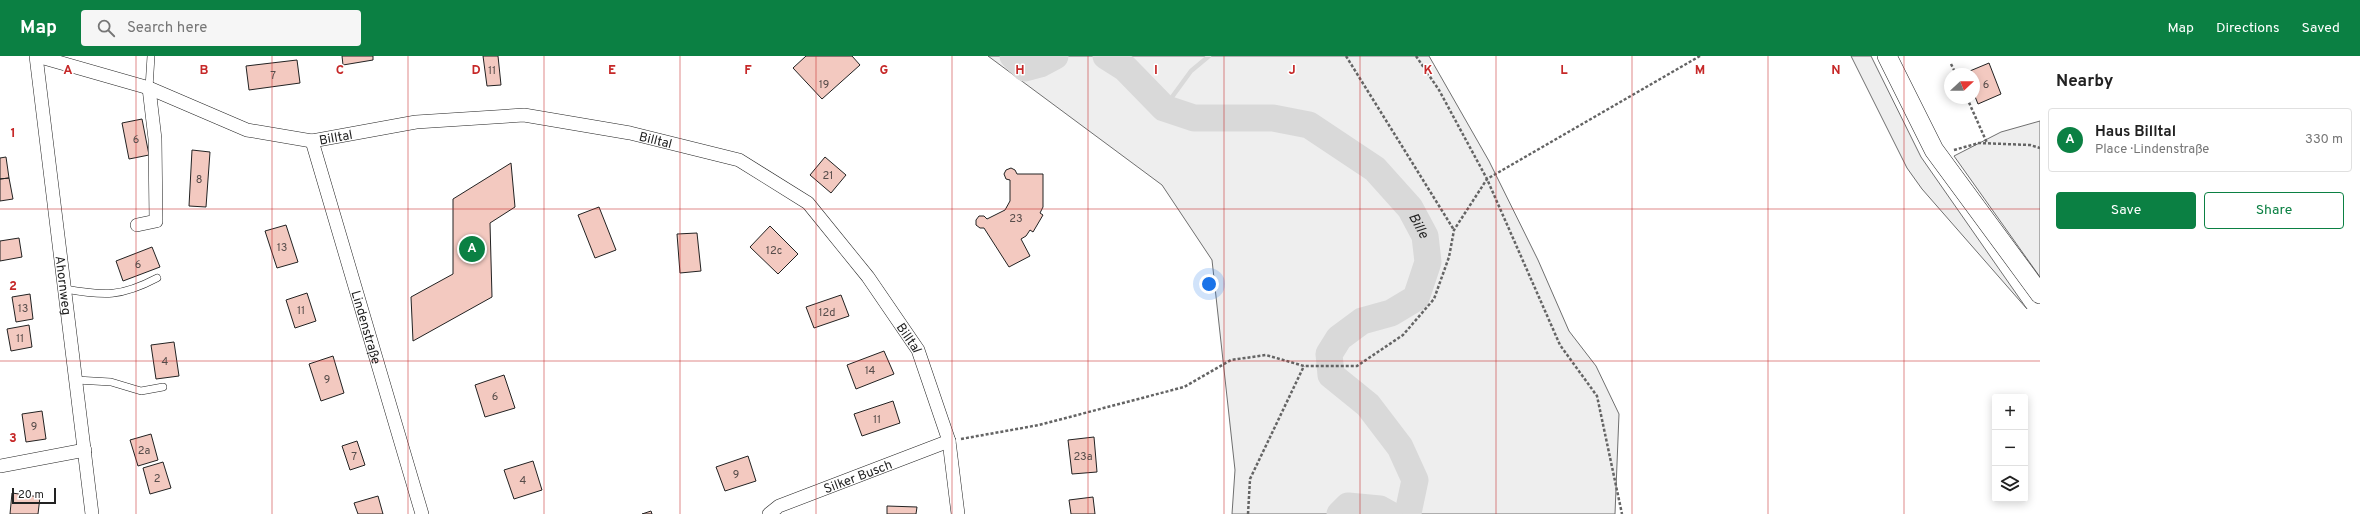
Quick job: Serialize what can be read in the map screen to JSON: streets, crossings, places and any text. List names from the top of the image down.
{
  "streets": {
    "street": [
      "Billtal",
      "Ahornweg",
      "Lindenstraße",
      "Silker Busch"
    ]
  },
  "crossings": [
    ["Billtal", "Ahornweg"],
    ["Billtal", "Lindenstraße"],
    ["Billtal", "Silker Busch"]
  ],
  "water": ["Bille"],
  "house_numbers": [
    "11",
    "7",
    "19",
    "6",
    "6",
    "21",
    "8",
    "23",
    "13",
    "12c",
    "6",
    "13",
    "11",
    "12d",
    "11",
    "4",
    "14",
    "9",
    "6",
    "11",
    "9",
    "2a",
    "7",
    "23a",
    "9",
    "2",
    "4"
  ],
  "scale_bar": "20 m",
  "north": "right",
  "page": {
    "header": "Map",
    "search": "Search here",
    "nav": ["Map", "Directions", "Saved"],
    "heading": "Nearby",
    "list": [
      {
        "mark": "A",
        "name": "Haus Billtal",
        "note": "Place · Lindenstraße",
        "value": "330 m"
      }
    ],
    "buttons": ["Save", "Share"],
    "pins": "A",
    "map_buttons": ["+", "−"],
    "scale": "20 m"
  },
  "grid": {
    "columns": [
      "A",
      "B",
      "C",
      "D",
      "E",
      "F",
      "G",
      "H",
      "I",
      "J",
      "K",
      "L",
      "M",
      "N"
    ],
    "rows": ["1", "2", "3"]
  }
}
